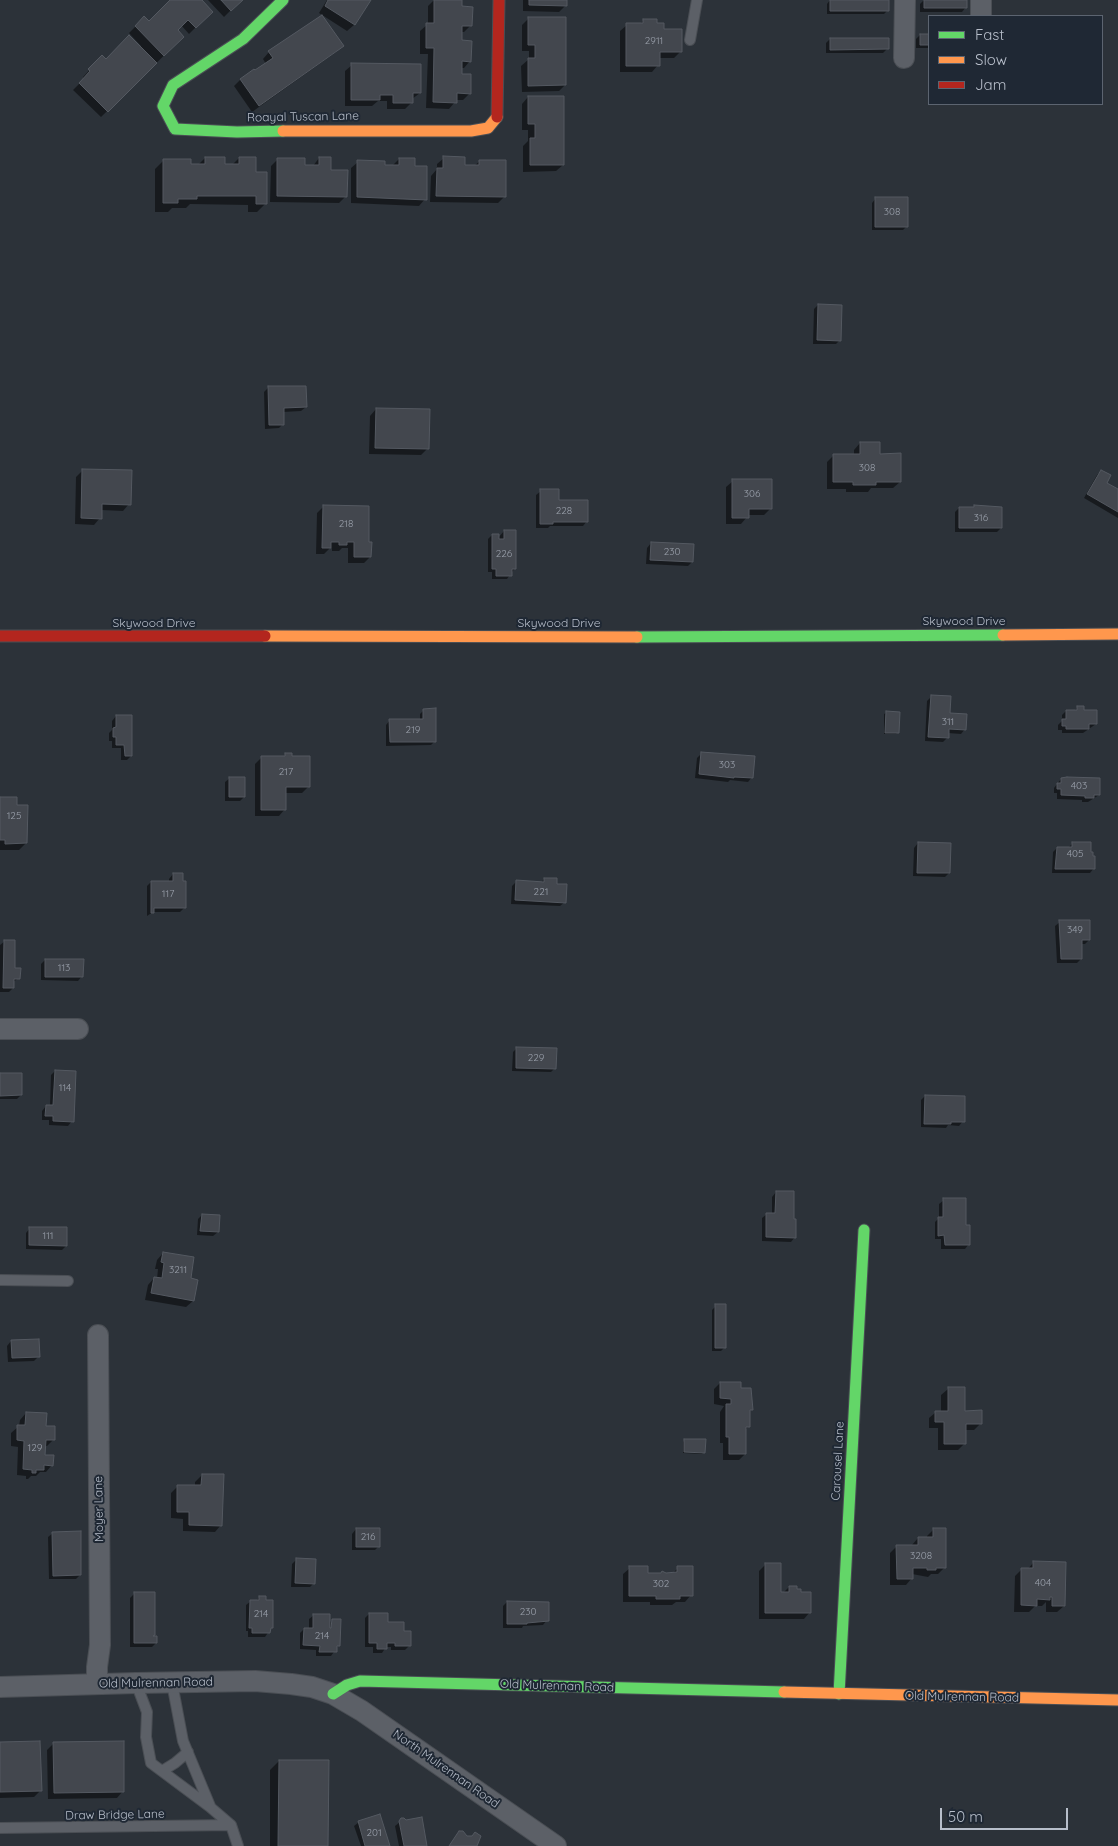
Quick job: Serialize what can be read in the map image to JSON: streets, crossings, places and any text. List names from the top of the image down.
{
  "streets": {
    "street": [
      "Roayal Tuscan Lane",
      "Skywood Drive",
      "Carousel Lane",
      "Moyer Lane",
      "Old Mulrennan Road",
      "North Mulrennan Road"
    ],
    "lane": ["Draw Bridge Lane"]
  },
  "crossings": [
    ["Carousel Lane", "Old Mulrennan Road"],
    ["Moyer Lane", "Old Mulrennan Road"],
    ["Old Mulrennan Road", "North Mulrennan Road"]
  ],
  "house_numbers": [
    "2911",
    "308",
    "308",
    "306",
    "228",
    "316",
    "218",
    "230",
    "226",
    "311",
    "219",
    "303",
    "217",
    "403",
    "125",
    "405",
    "221",
    "117",
    "349",
    "113",
    "229",
    "114",
    "111",
    "3211",
    "129",
    "216",
    "3208",
    "404",
    "302",
    "230",
    "214",
    "214",
    "201"
  ],
  "legend": ["Fast", "Slow", "Jam"],
  "scale_bar": "50 m"
}
